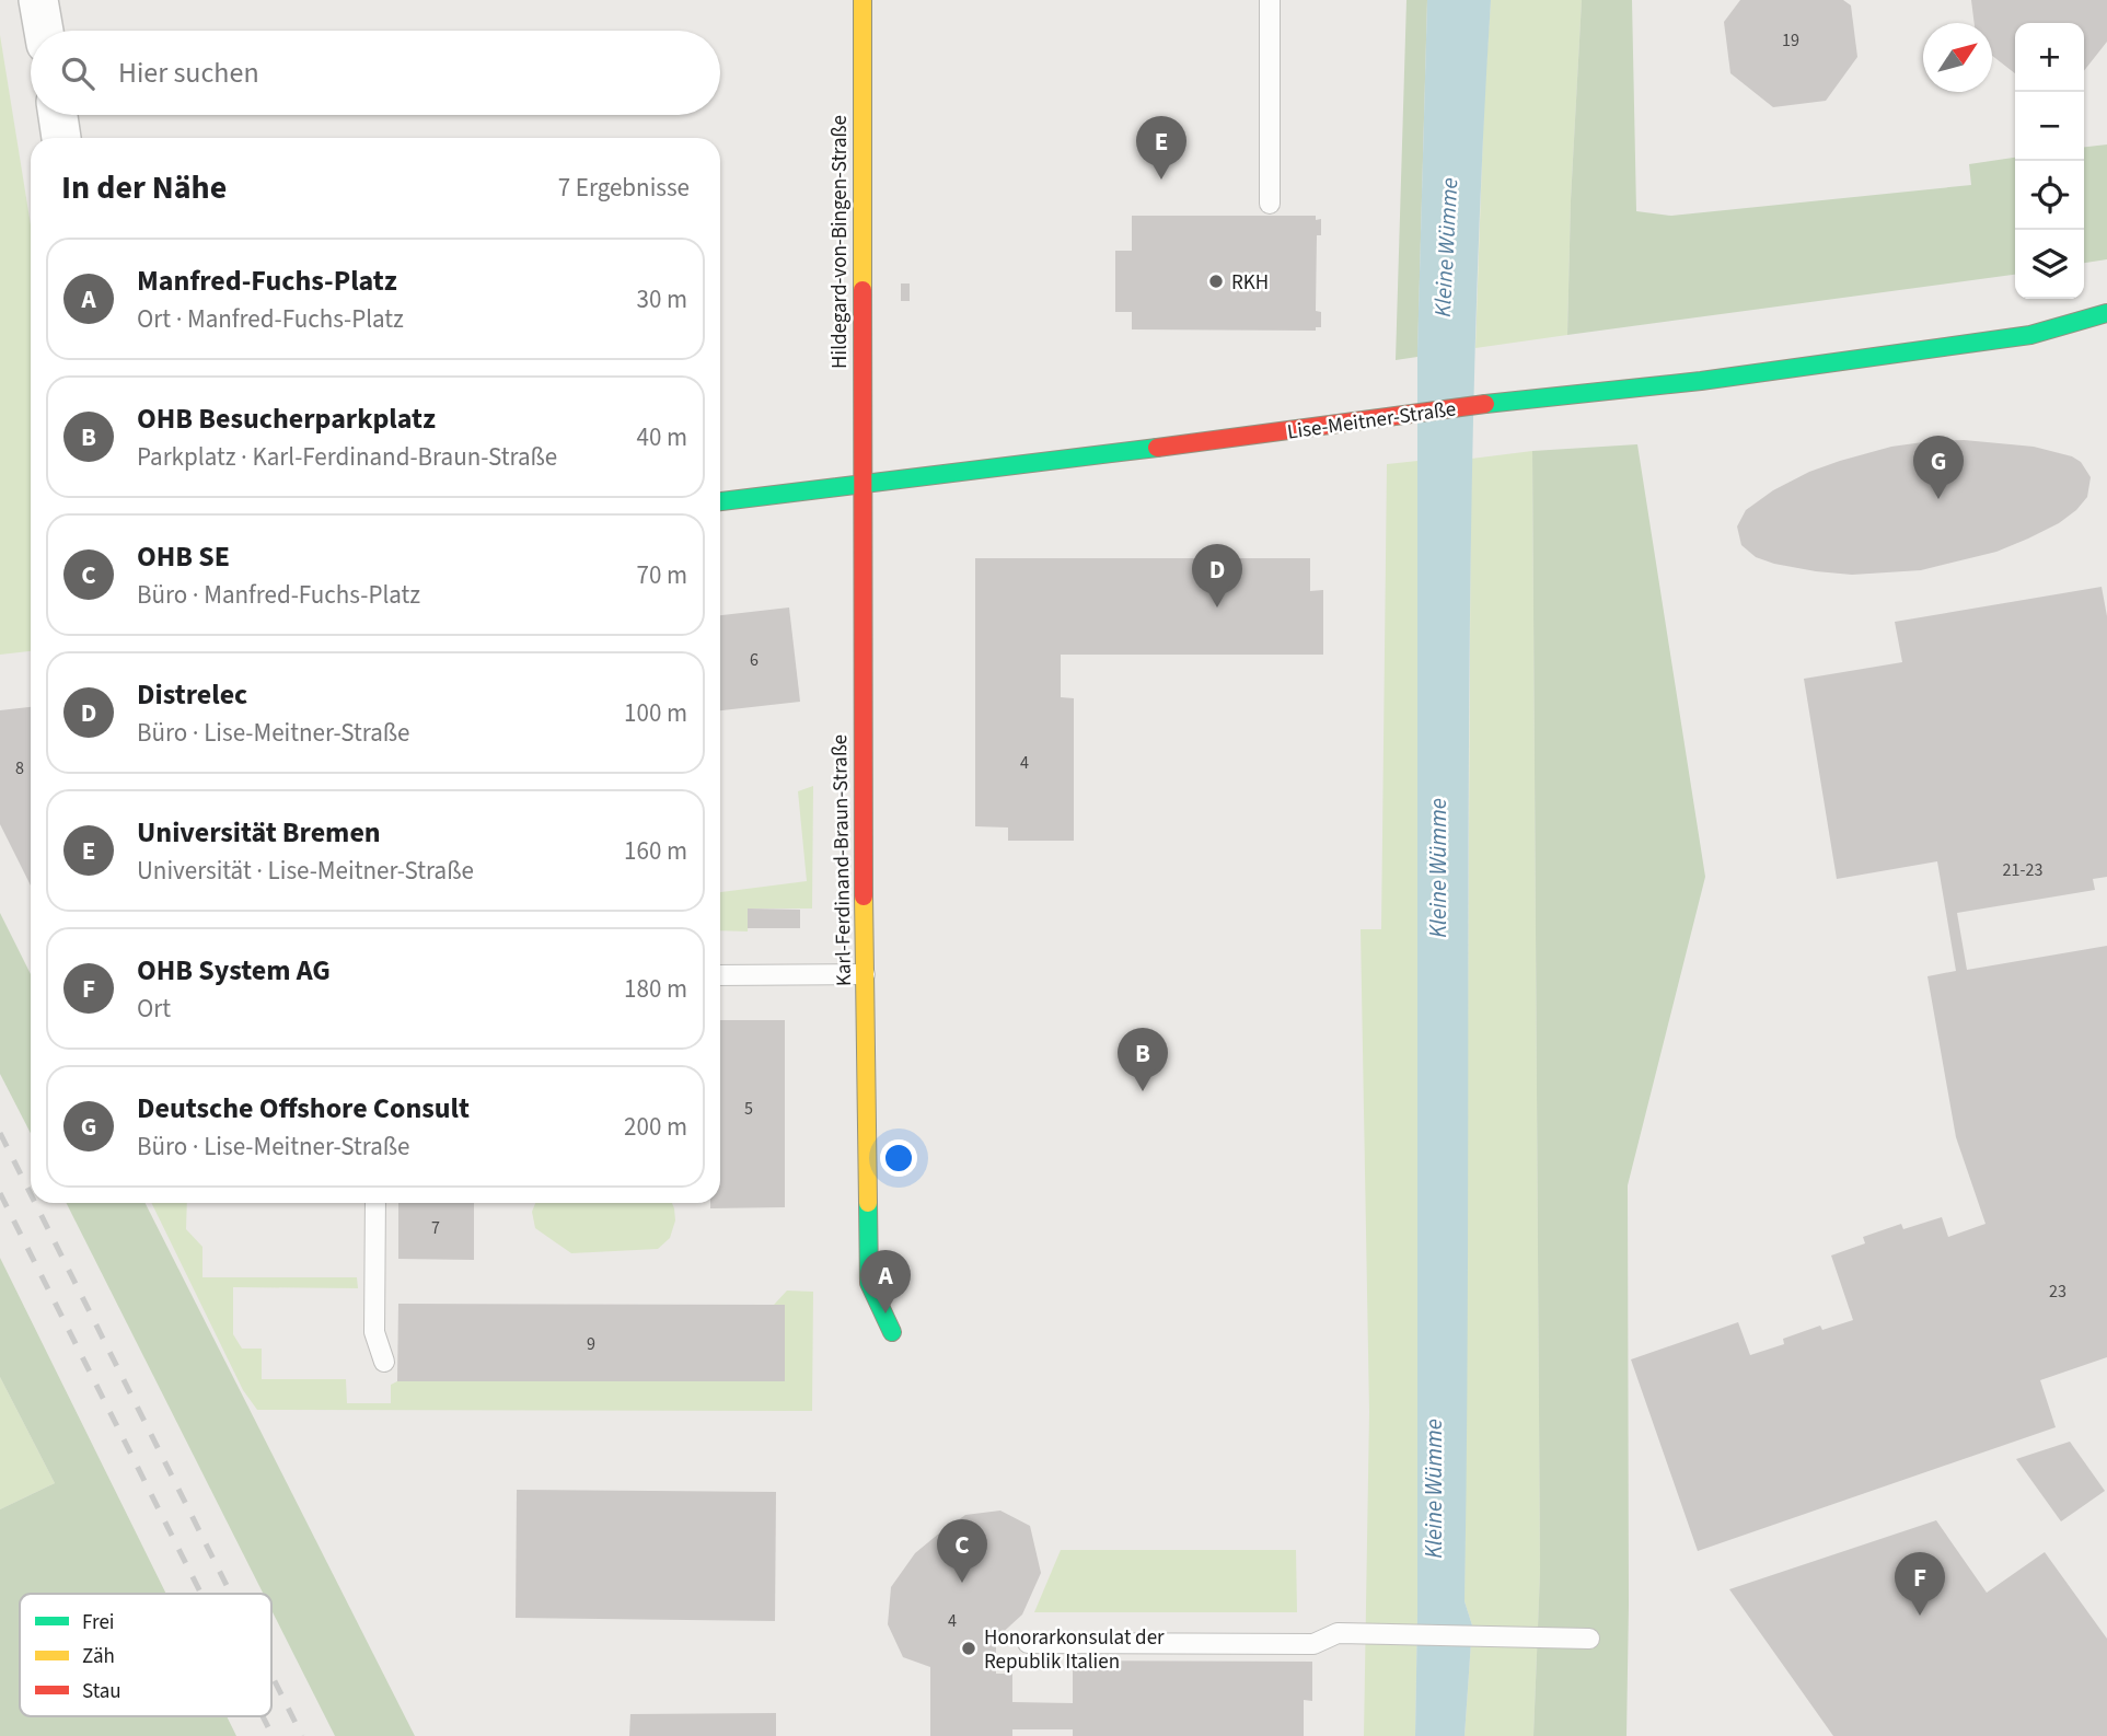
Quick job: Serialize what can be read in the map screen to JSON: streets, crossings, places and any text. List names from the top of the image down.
{
  "streets": {
    "street": ["Hildegard-von-Bingen-Straße", "Lise-Meitner-Straße", "Karl-Ferdinand-Braun-Straße"]
  },
  "crossings": [
    ["Hildegard-von-Bingen-Straße", "Lise-Meitner-Straße"],
    ["Hildegard-von-Bingen-Straße", "Karl-Ferdinand-Braun-Straße"],
    ["Lise-Meitner-Straße", "Karl-Ferdinand-Braun-Straße"]
  ],
  "water": ["Kleine Wümme"],
  "places": ["RKH", "Honorarkonsulat der Republik Italien"],
  "house_numbers": [
    "19",
    "6",
    "4",
    "8",
    "21-23",
    "5",
    "7",
    "23",
    "9",
    "4"
  ],
  "legend": ["Frei", "Zäh", "Stau"],
  "north": "top right",
  "page": {
    "map_buttons": ["+", "−"],
    "search": "Hier suchen",
    "pins": [
      "E",
      "G",
      "D",
      "B",
      "A",
      "C",
      "F"
    ],
    "heading": ["In der Nähe", "7 Ergebnisse"],
    "list": [
      {
        "mark": "A",
        "name": "Manfred-Fuchs-Platz",
        "note": "Ort · Manfred-Fuchs-Platz",
        "value": "30 m"
      },
      {
        "mark": "B",
        "name": "OHB Besucherparkplatz",
        "note": "Parkplatz · Karl-Ferdinand-Braun-Straße",
        "value": "40 m"
      },
      {
        "mark": "C",
        "name": "OHB SE",
        "note": "Büro · Manfred-Fuchs-Platz",
        "value": "70 m"
      },
      {
        "mark": "D",
        "name": "Distrelec",
        "note": "Büro · Lise-Meitner-Straße",
        "value": "100 m"
      },
      {
        "mark": "E",
        "name": "Universität Bremen",
        "note": "Universität · Lise-Meitner-Straße",
        "value": "160 m"
      },
      {
        "mark": "F",
        "name": "OHB System AG",
        "note": "Ort",
        "value": "180 m"
      },
      {
        "mark": "G",
        "name": "Deutsche Offshore Consult",
        "note": "Büro · Lise-Meitner-Straße",
        "value": "200 m"
      }
    ]
  }
}
